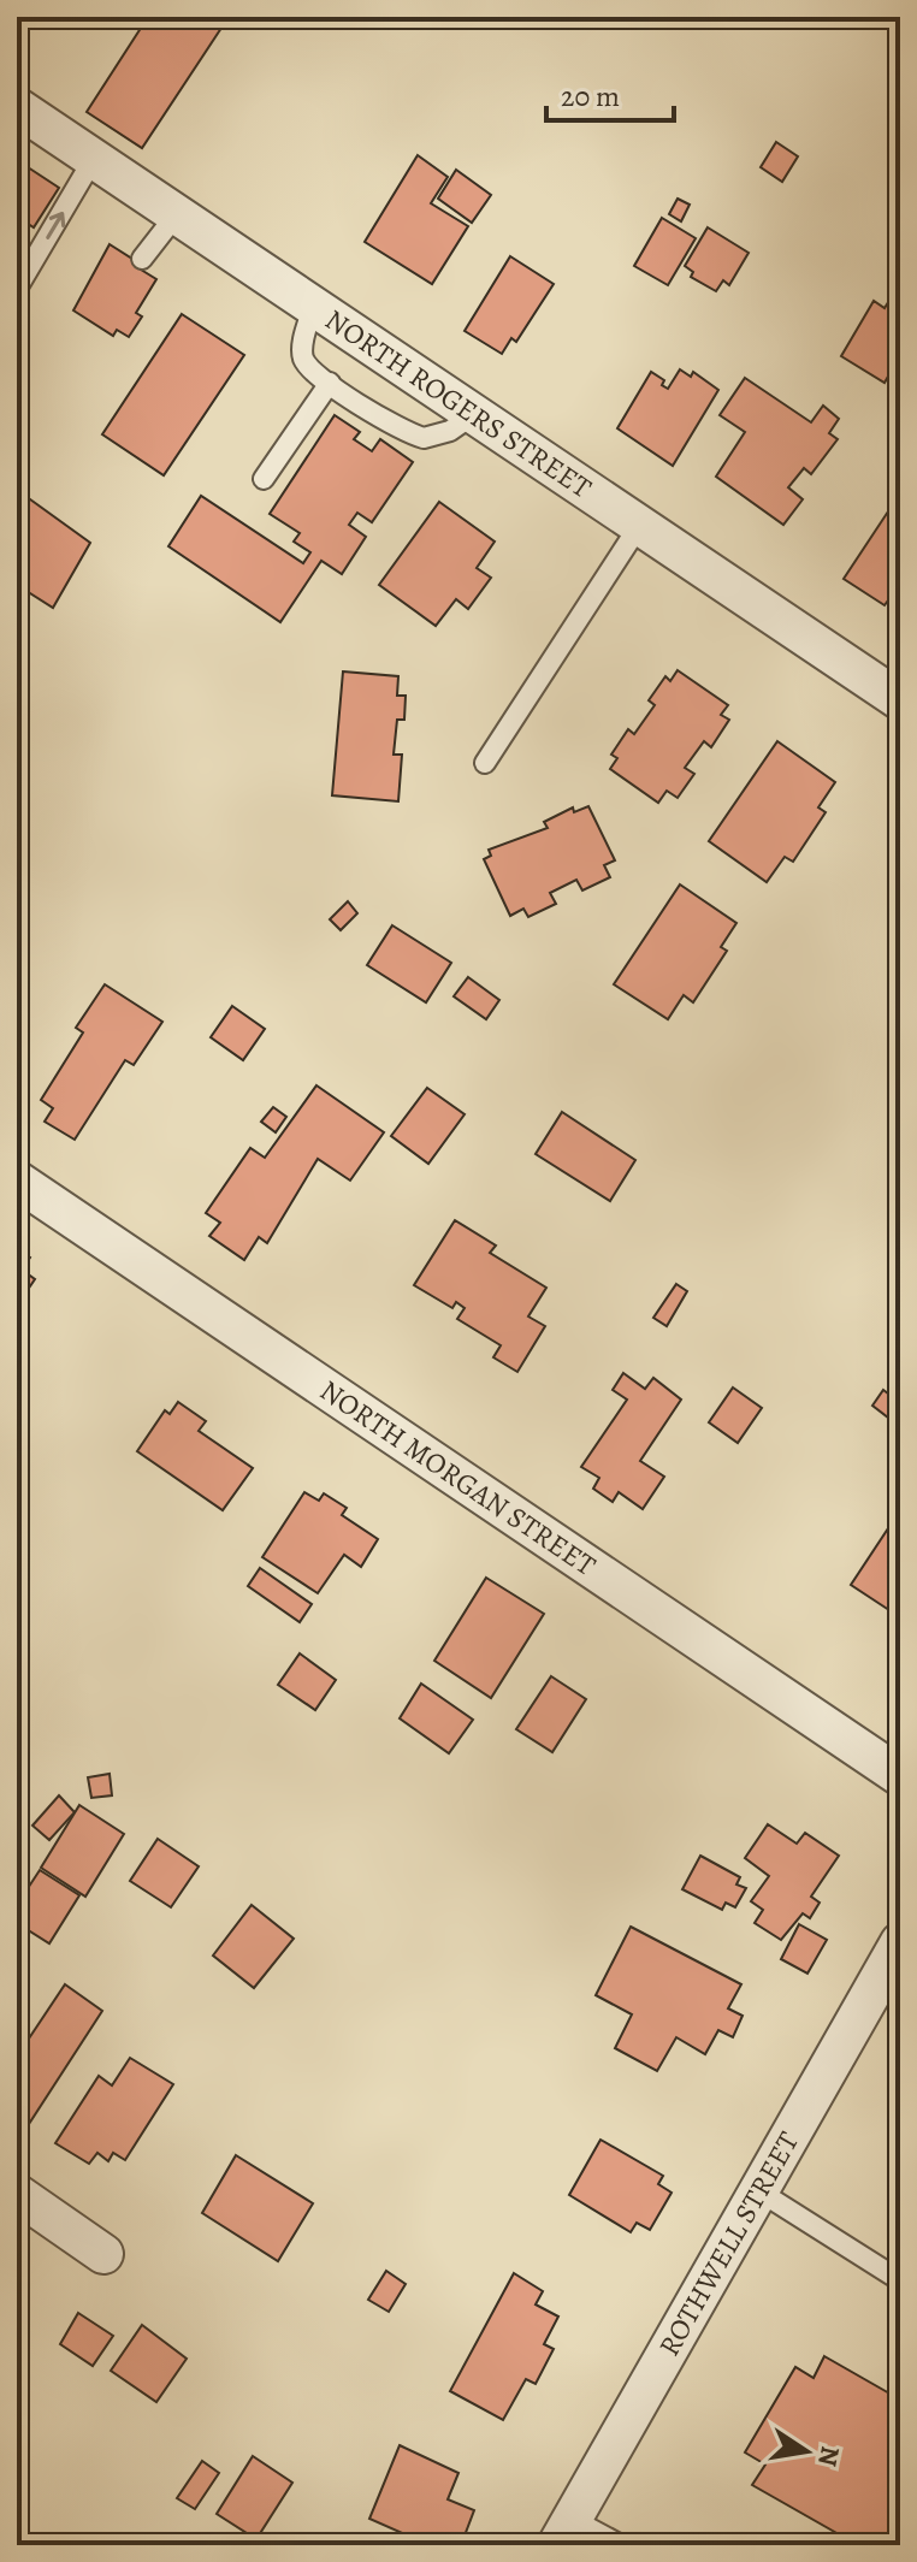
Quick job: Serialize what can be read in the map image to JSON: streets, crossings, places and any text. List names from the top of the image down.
{
  "streets": {
    "street": ["NORTH ROGERS STREET", "NORTH MORGAN STREET", "ROTHWELL STREET"]
  },
  "scale_bar": "20 m",
  "north": "right"
}
